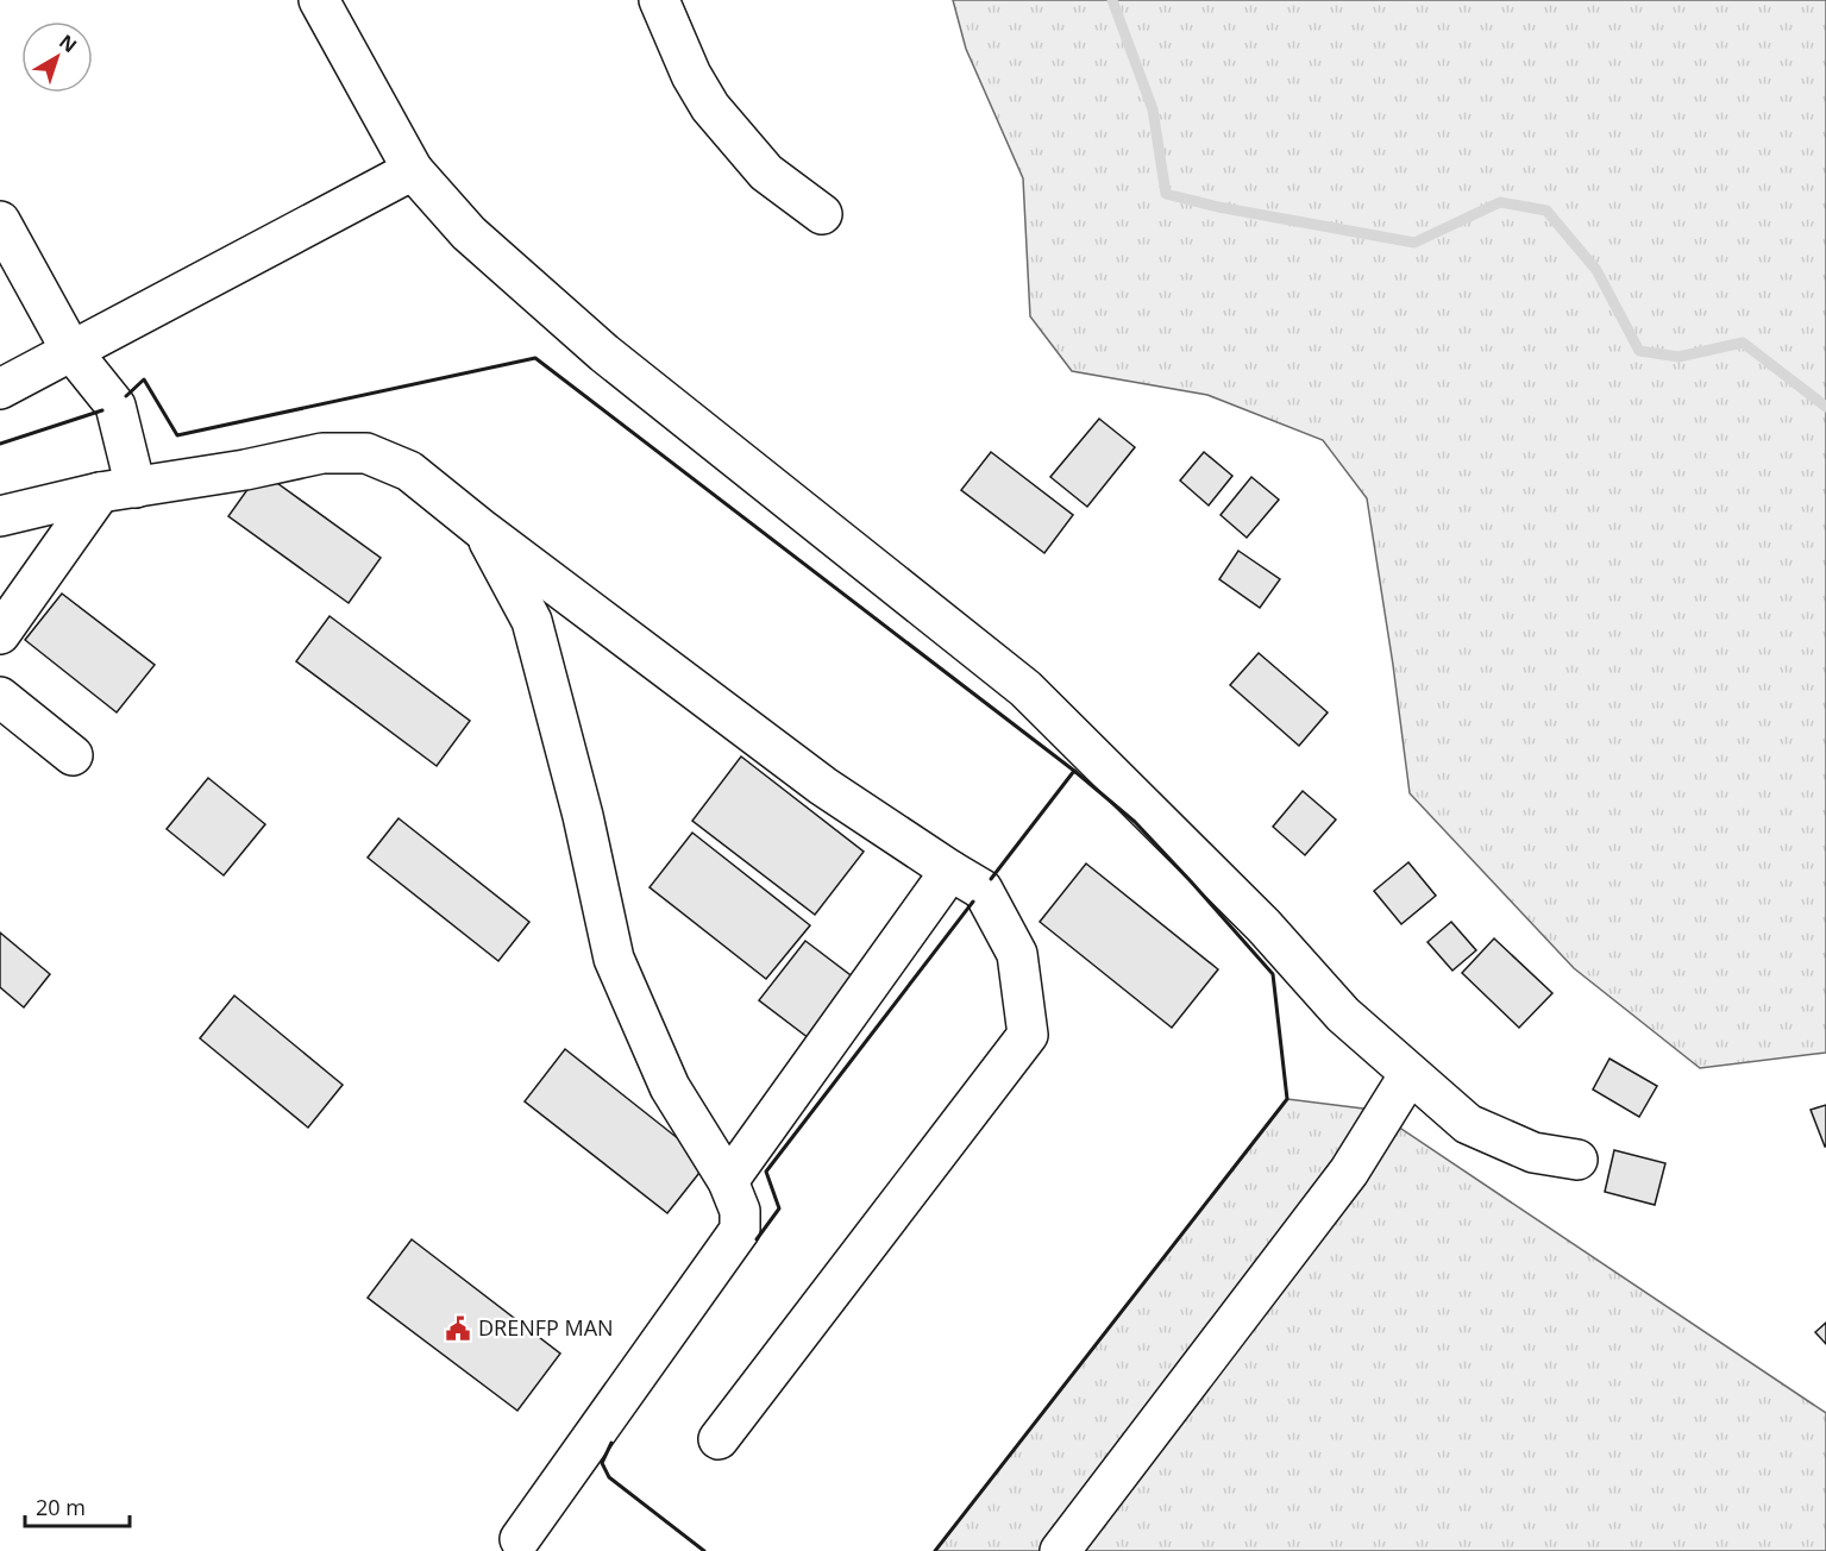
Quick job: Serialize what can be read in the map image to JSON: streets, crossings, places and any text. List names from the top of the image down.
{
  "places": {
    "public building": ["DRENFP MAN"]
  },
  "scale_bar": "20 m",
  "north": "top right"
}
